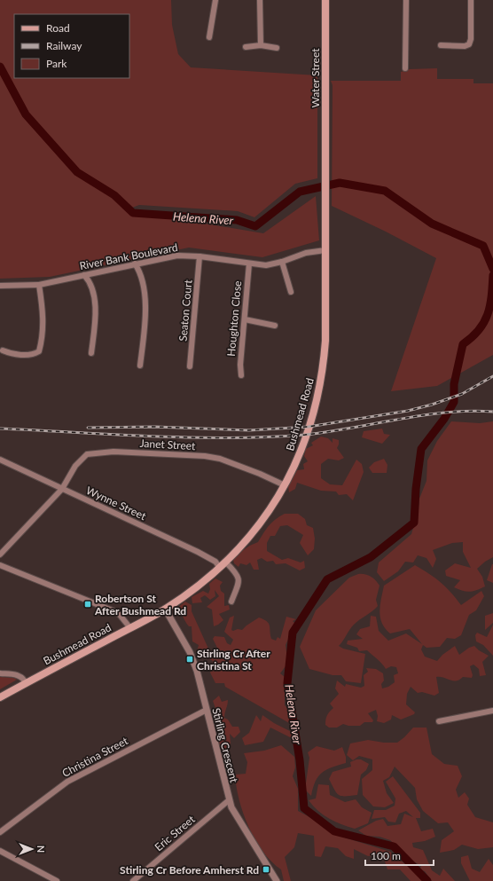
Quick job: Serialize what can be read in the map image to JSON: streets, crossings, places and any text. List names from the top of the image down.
{
  "streets": {
    "main road": ["Water Street", "Bushmead Road"],
    "street": [
      "River Bank Boulevard",
      "Seaton Court",
      "Houghton Close",
      "Janet Street",
      "Wynne Street",
      "Stirling Crescent",
      "Christina Street",
      "Eric Street"
    ]
  },
  "crossings": [
    ["Water Street", "Bushmead Road"],
    ["River Bank Boulevard", "Seaton Court"],
    ["River Bank Boulevard", "Houghton Close"],
    ["River Bank Boulevard", "Bushmead Road"],
    ["Bushmead Road", "Janet Street"],
    ["Bushmead Road", "Wynne Street"],
    ["Bushmead Road", "Stirling Crescent"],
    ["Janet Street", "Wynne Street"],
    ["Stirling Crescent", "Christina Street"],
    ["Stirling Crescent", "Eric Street"]
  ],
  "water": ["Helena River"],
  "places": {
    "transit": ["Robertson St After Bushmead Rd", "Stirling Cr After Christina St", "Stirling Cr Before Amherst Rd"]
  },
  "legend": ["Road", "Railway", "Park"],
  "scale_bar": "100 m",
  "north": "right"
}
